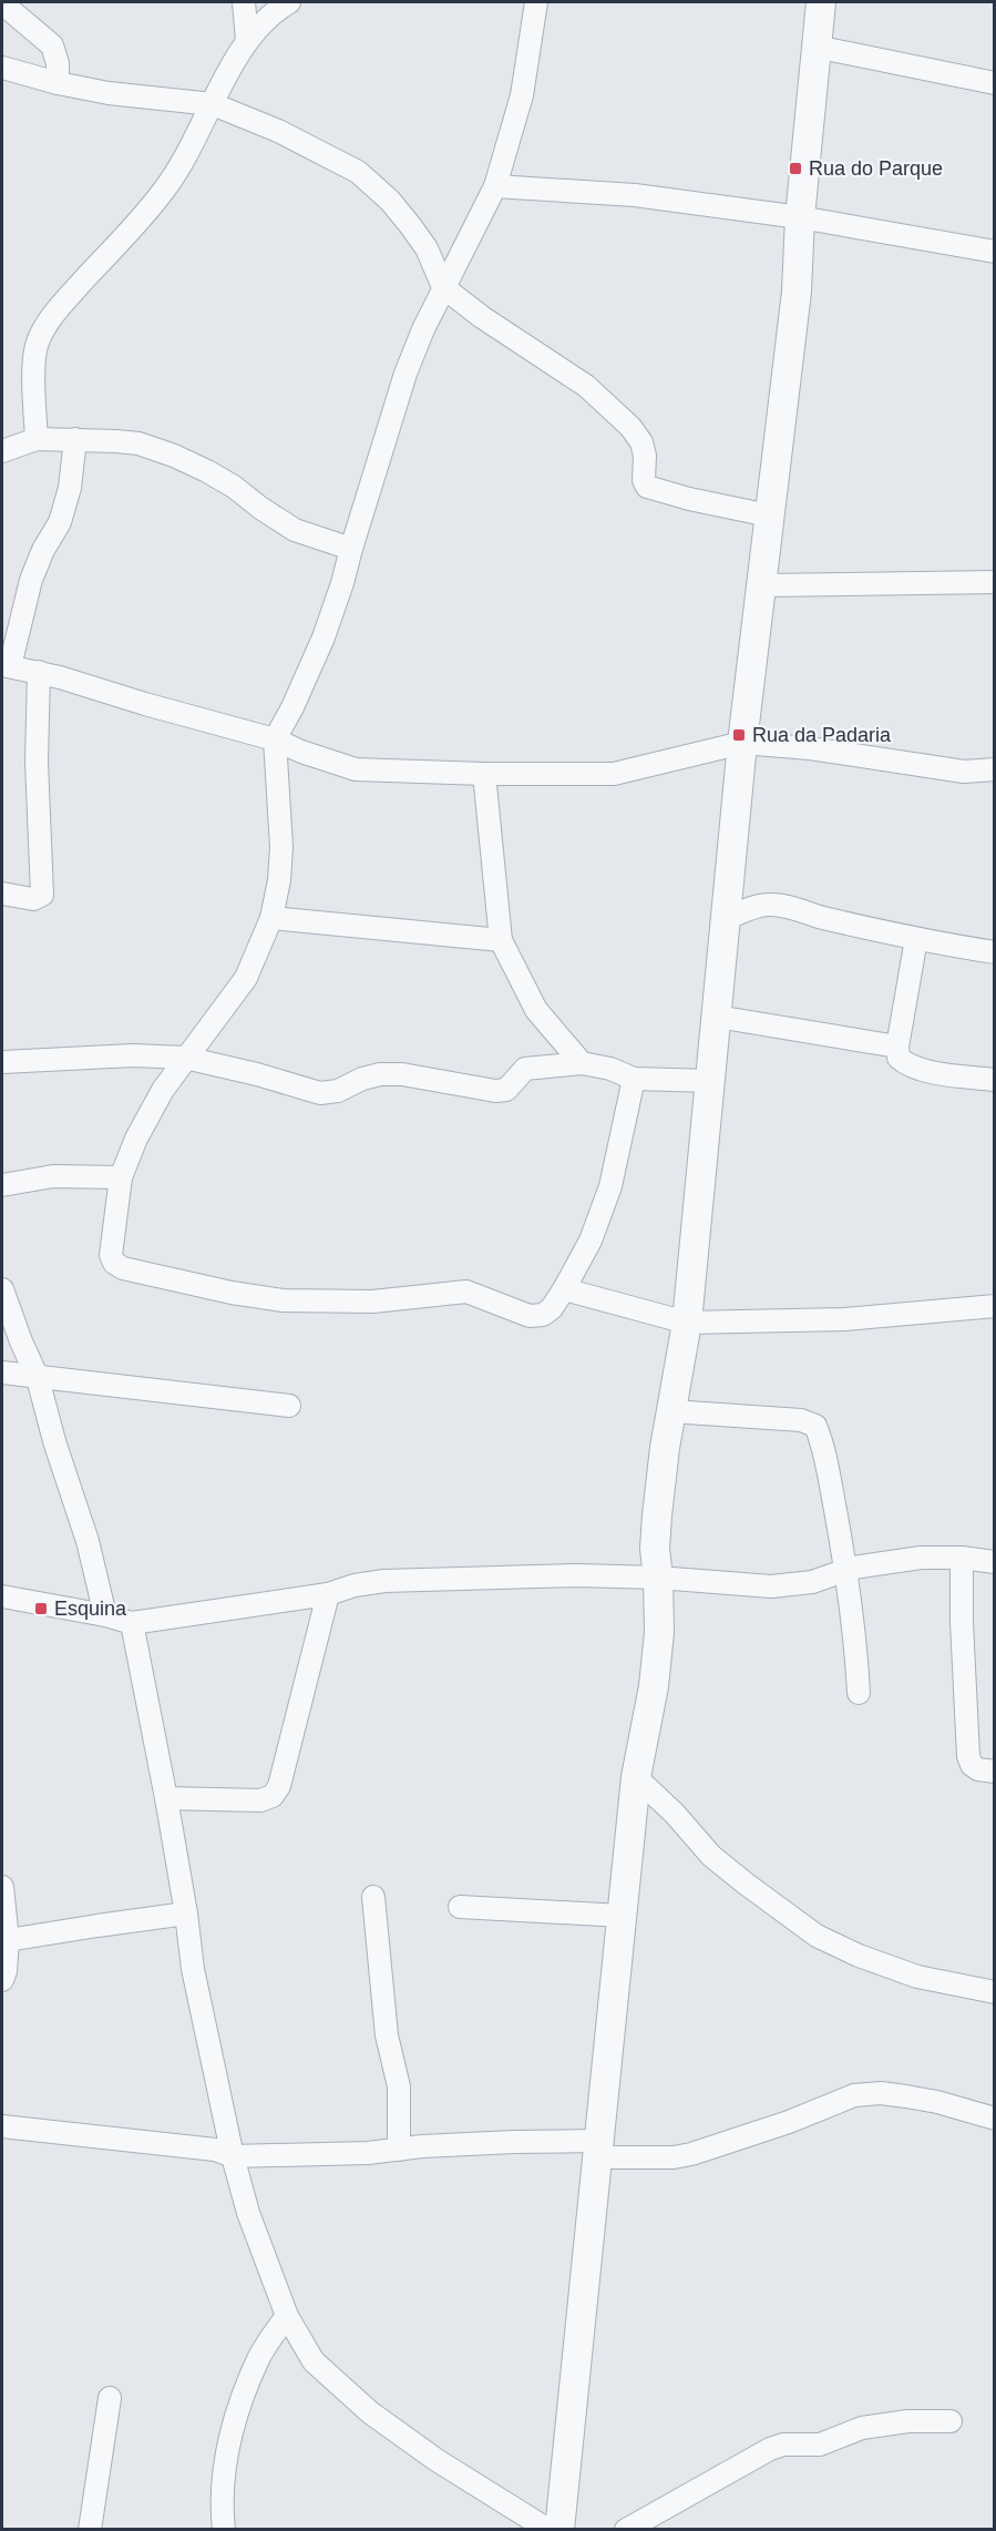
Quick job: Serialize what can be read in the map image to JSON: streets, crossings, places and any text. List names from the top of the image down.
{
  "places": {
    "transit": ["Rua do Parque", "Rua da Padaria", "Esquina"]
  }
}
